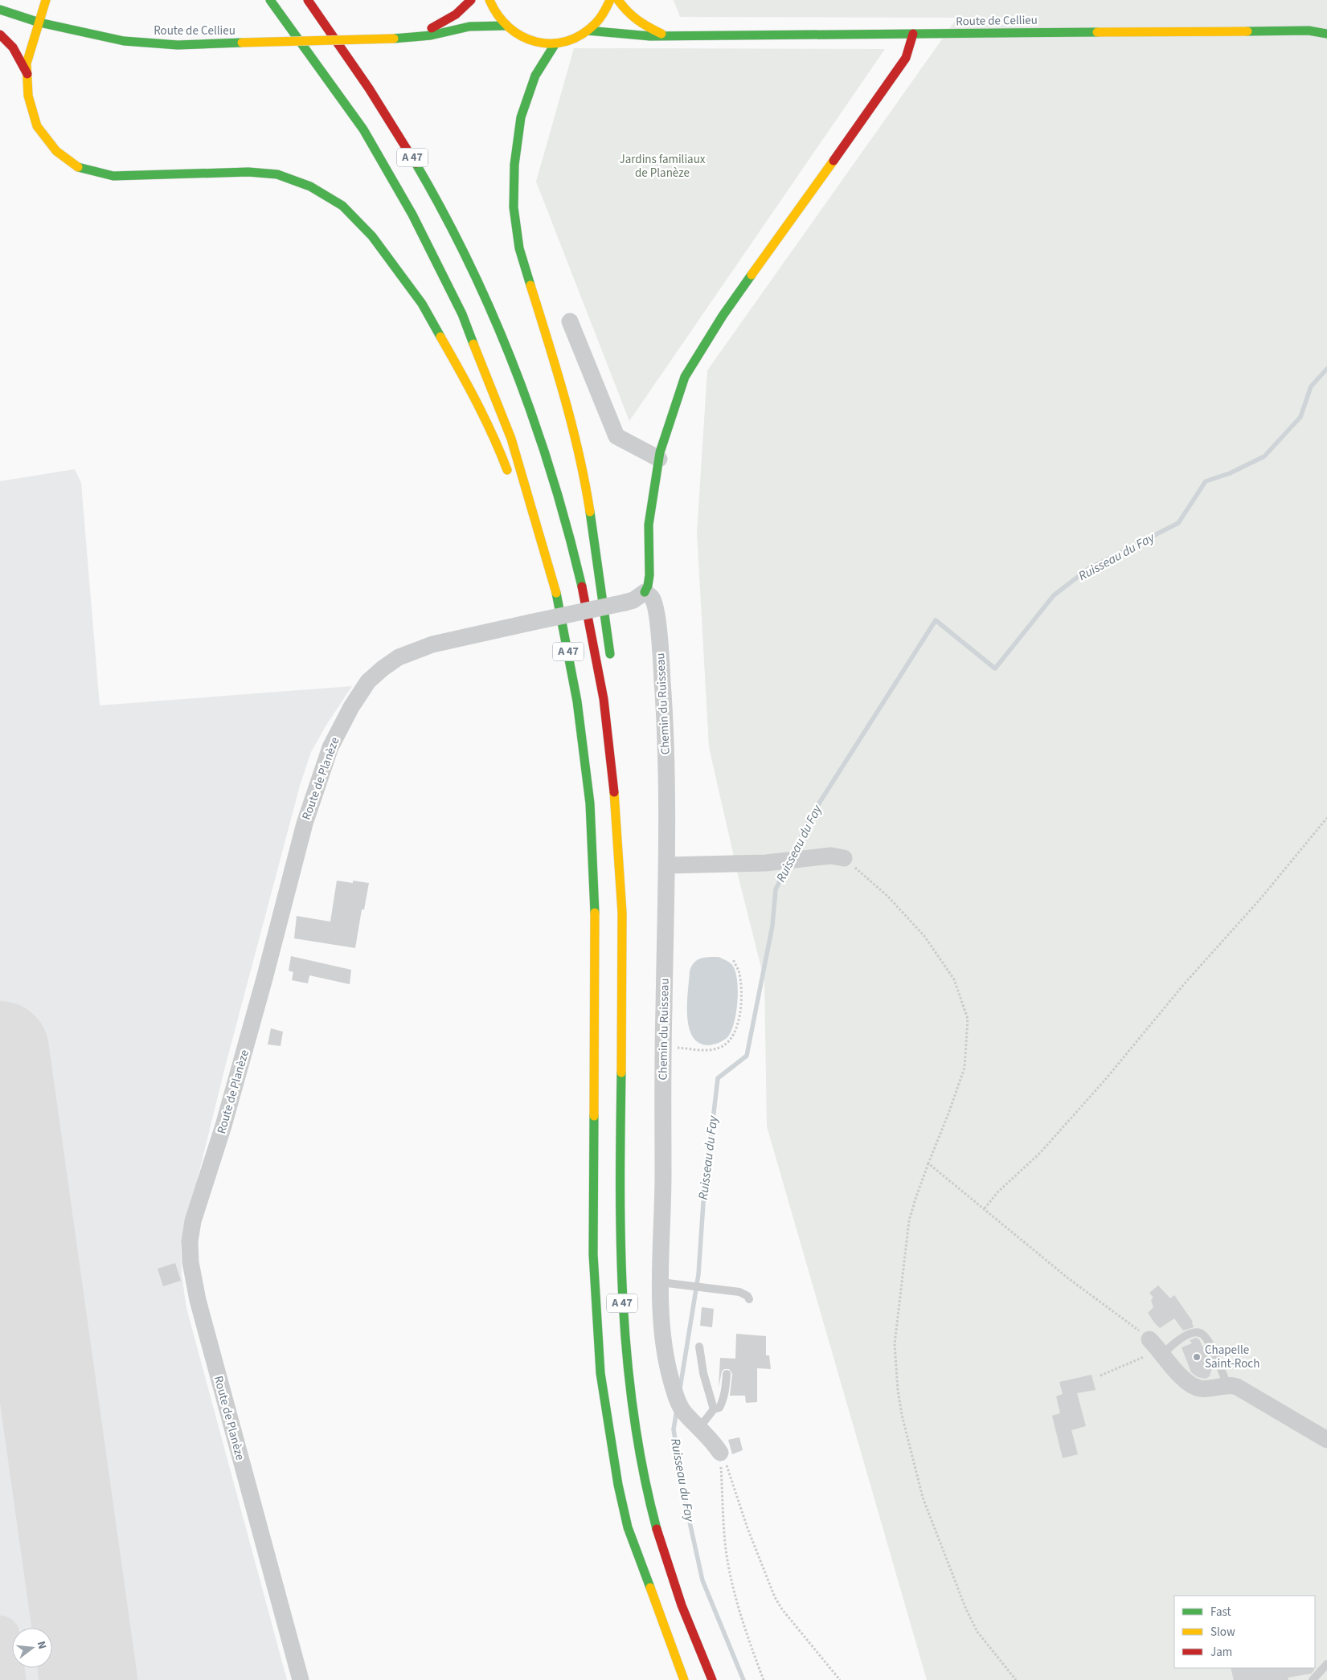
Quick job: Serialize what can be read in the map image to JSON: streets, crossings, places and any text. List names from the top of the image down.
{
  "streets": {
    "main road": ["Route de Cellieu", "A 47"],
    "street": ["Chemin du Ruisseau", "Route de Planèze"]
  },
  "crossings": [
    ["Chemin du Ruisseau", "Route de Planèze"]
  ],
  "water": ["Ruisseau du Fay"],
  "parks": ["Jardins familiaux de Planèze"],
  "places": ["Chapelle Saint-Roch"],
  "legend": ["Fast", "Slow", "Jam"],
  "north": "right"
}
